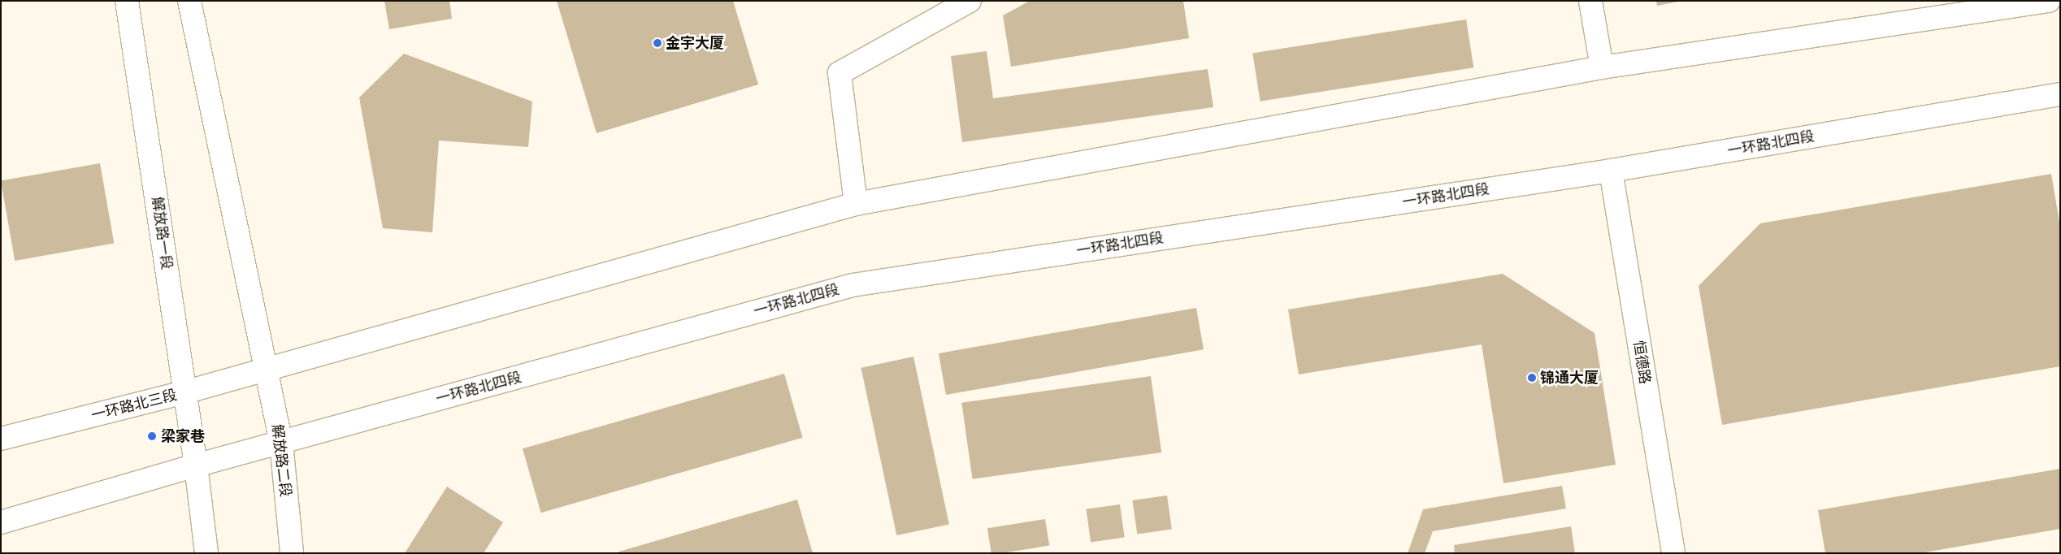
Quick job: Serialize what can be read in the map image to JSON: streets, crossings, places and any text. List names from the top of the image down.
{
  "streets": {
    "main road": [
      "一环路北四段",
      "解放路一段",
      "恒德路",
      "一环路北三段",
      "解放路二段"
    ]
  },
  "crossings": [
    ["一环路北四段", "解放路一段"],
    ["一环路北四段", "恒德路"],
    ["一环路北四段", "解放路二段"],
    ["解放路一段", "一环路北三段"],
    ["一环路北三段", "解放路二段"]
  ],
  "places": ["金宇大厦", "锦通大厦", "梁家巷"]
}
